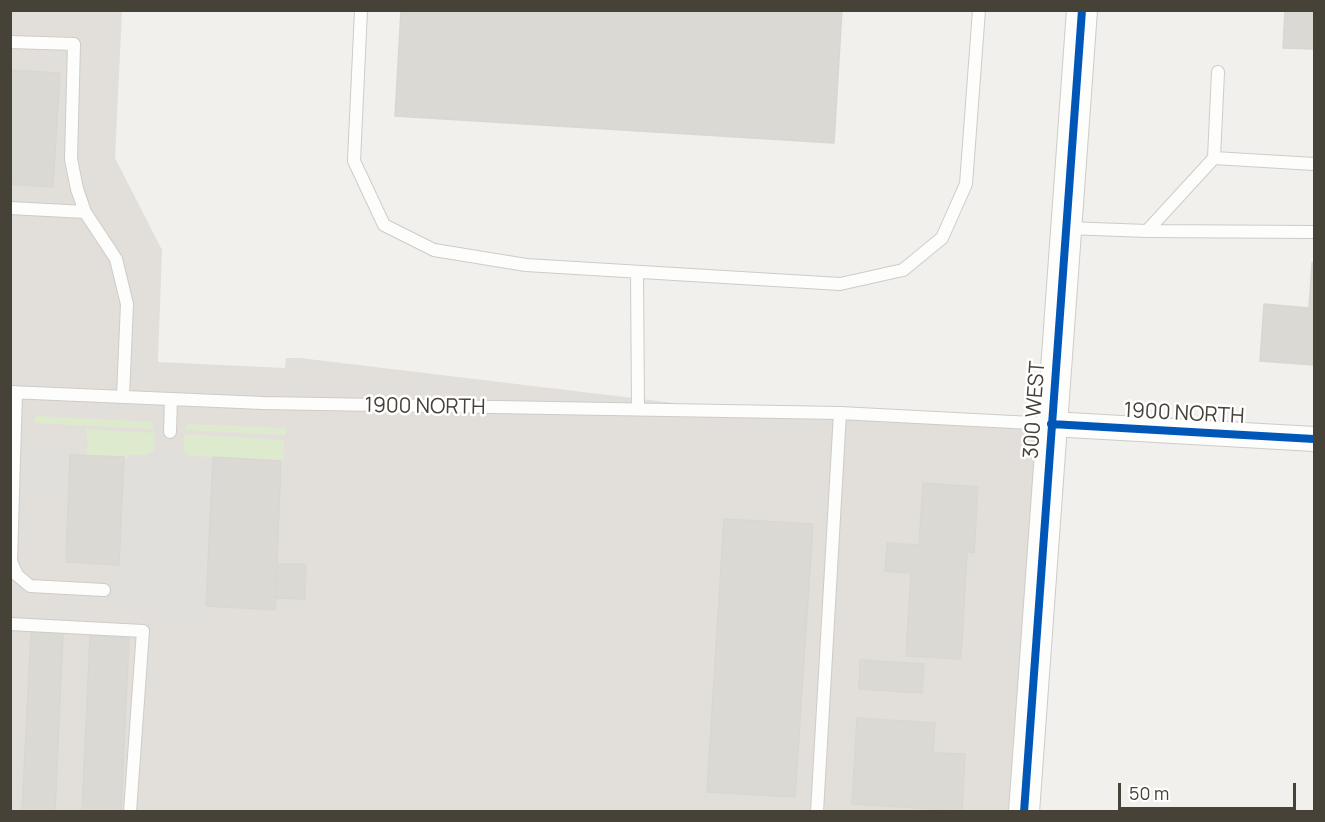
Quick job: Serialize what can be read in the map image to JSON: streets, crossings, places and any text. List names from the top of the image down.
{
  "streets": {
    "street": ["1900 NORTH", "300 WEST"]
  },
  "crossings": [
    ["1900 NORTH", "300 WEST"]
  ],
  "scale_bar": "50 m"
}
